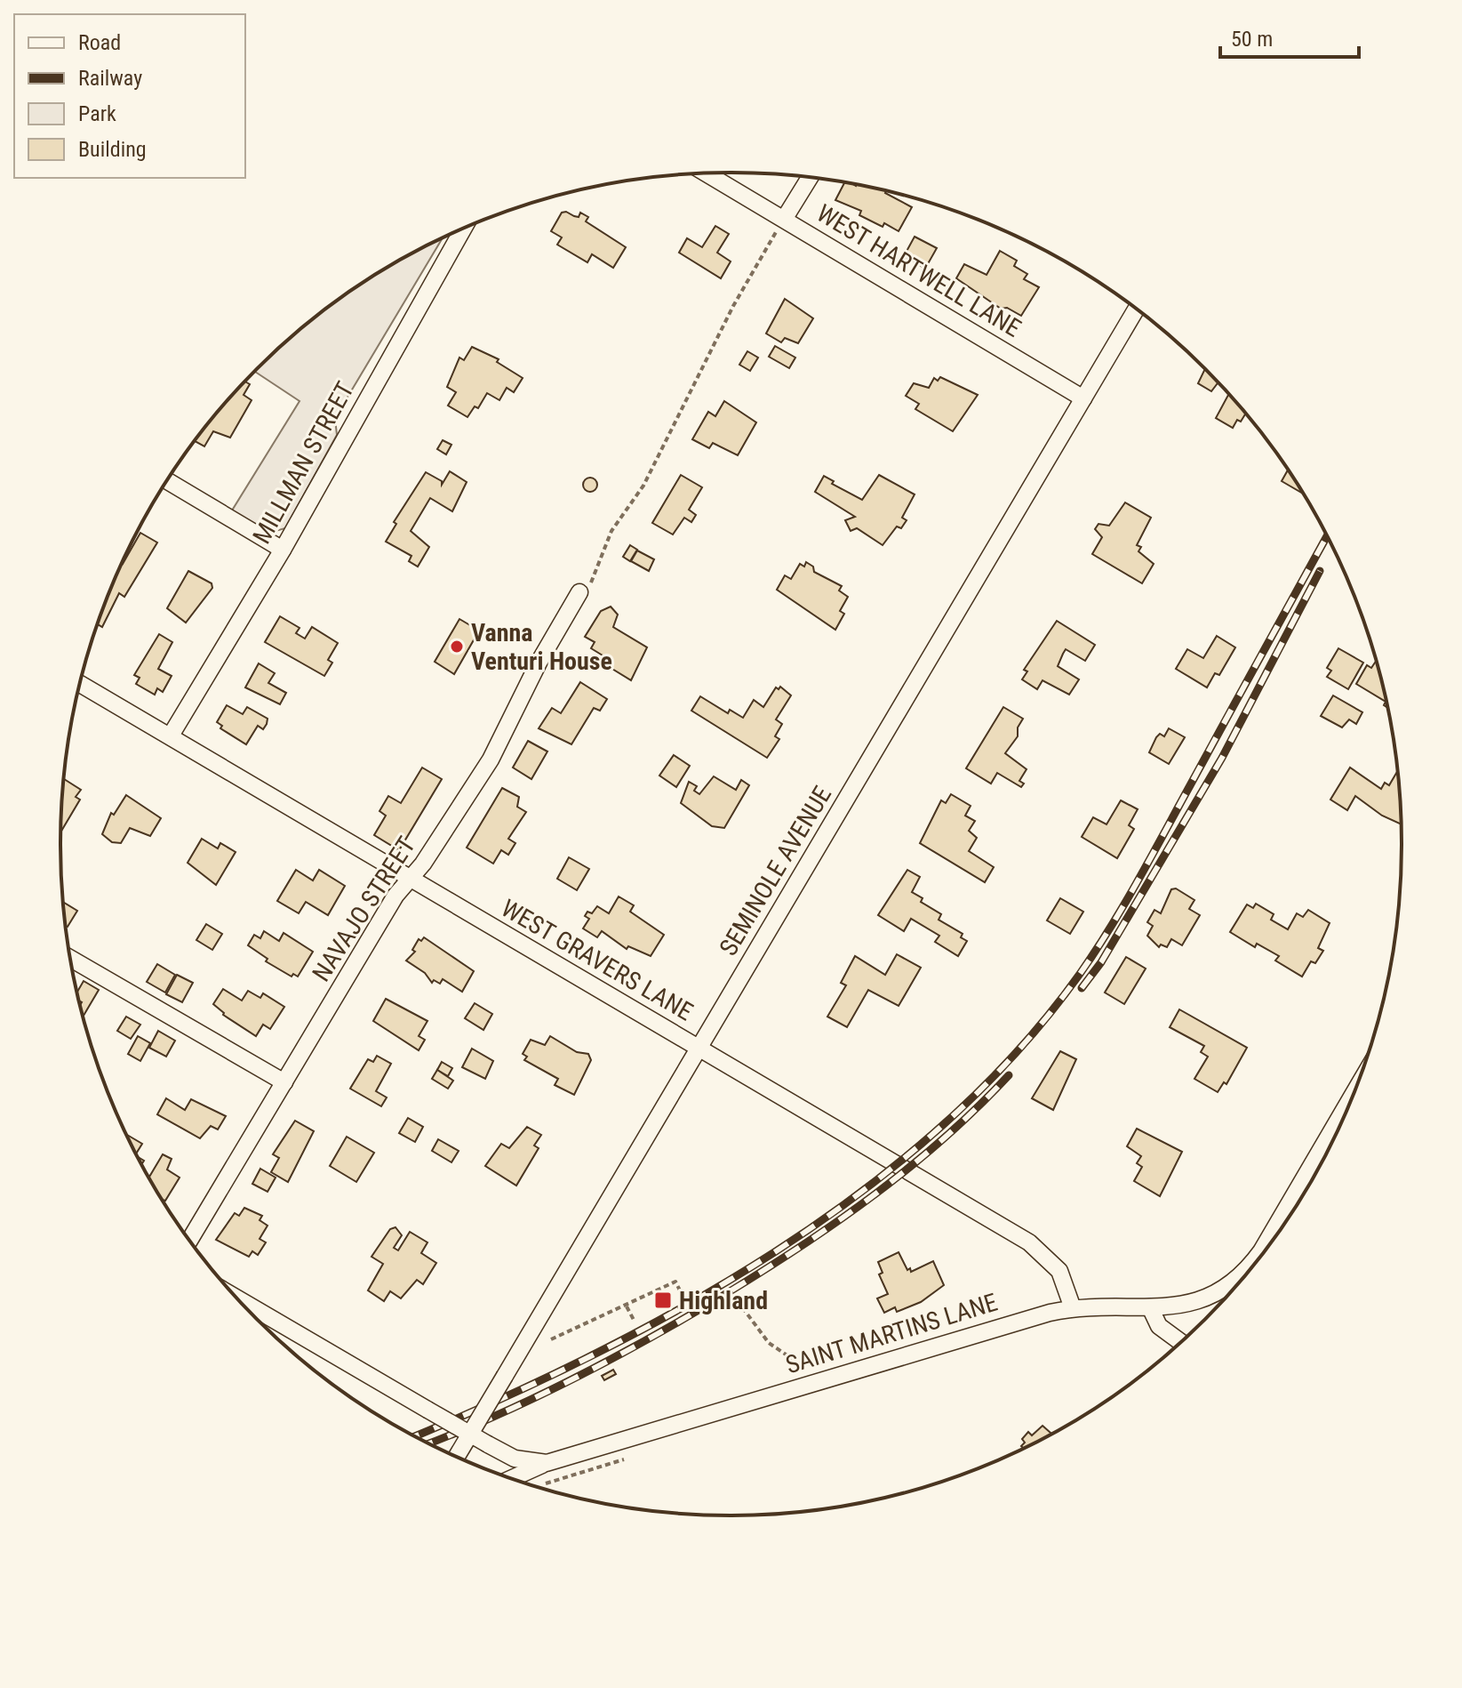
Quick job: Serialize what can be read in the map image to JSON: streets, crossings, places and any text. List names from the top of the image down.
{
  "streets": {
    "street": [
      "WEST HARTWELL LANE",
      "MILLMAN STREET",
      "SEMINOLE AVENUE",
      "NAVAJO STREET",
      "WEST GRAVERS LANE",
      "SAINT MARTINS LANE"
    ]
  },
  "crossings": [
    ["WEST HARTWELL LANE", "SEMINOLE AVENUE"],
    ["MILLMAN STREET", "WEST GRAVERS LANE"],
    ["SEMINOLE AVENUE", "WEST GRAVERS LANE"],
    ["SEMINOLE AVENUE", "SAINT MARTINS LANE"],
    ["NAVAJO STREET", "WEST GRAVERS LANE"],
    ["WEST GRAVERS LANE", "SAINT MARTINS LANE"]
  ],
  "places": {
    "other": ["Vanna Venturi House"],
    "transit": ["Highland"]
  },
  "legend": [
    "Road",
    "Railway",
    "Park",
    "Building"
  ],
  "scale_bar": "50 m"
}
